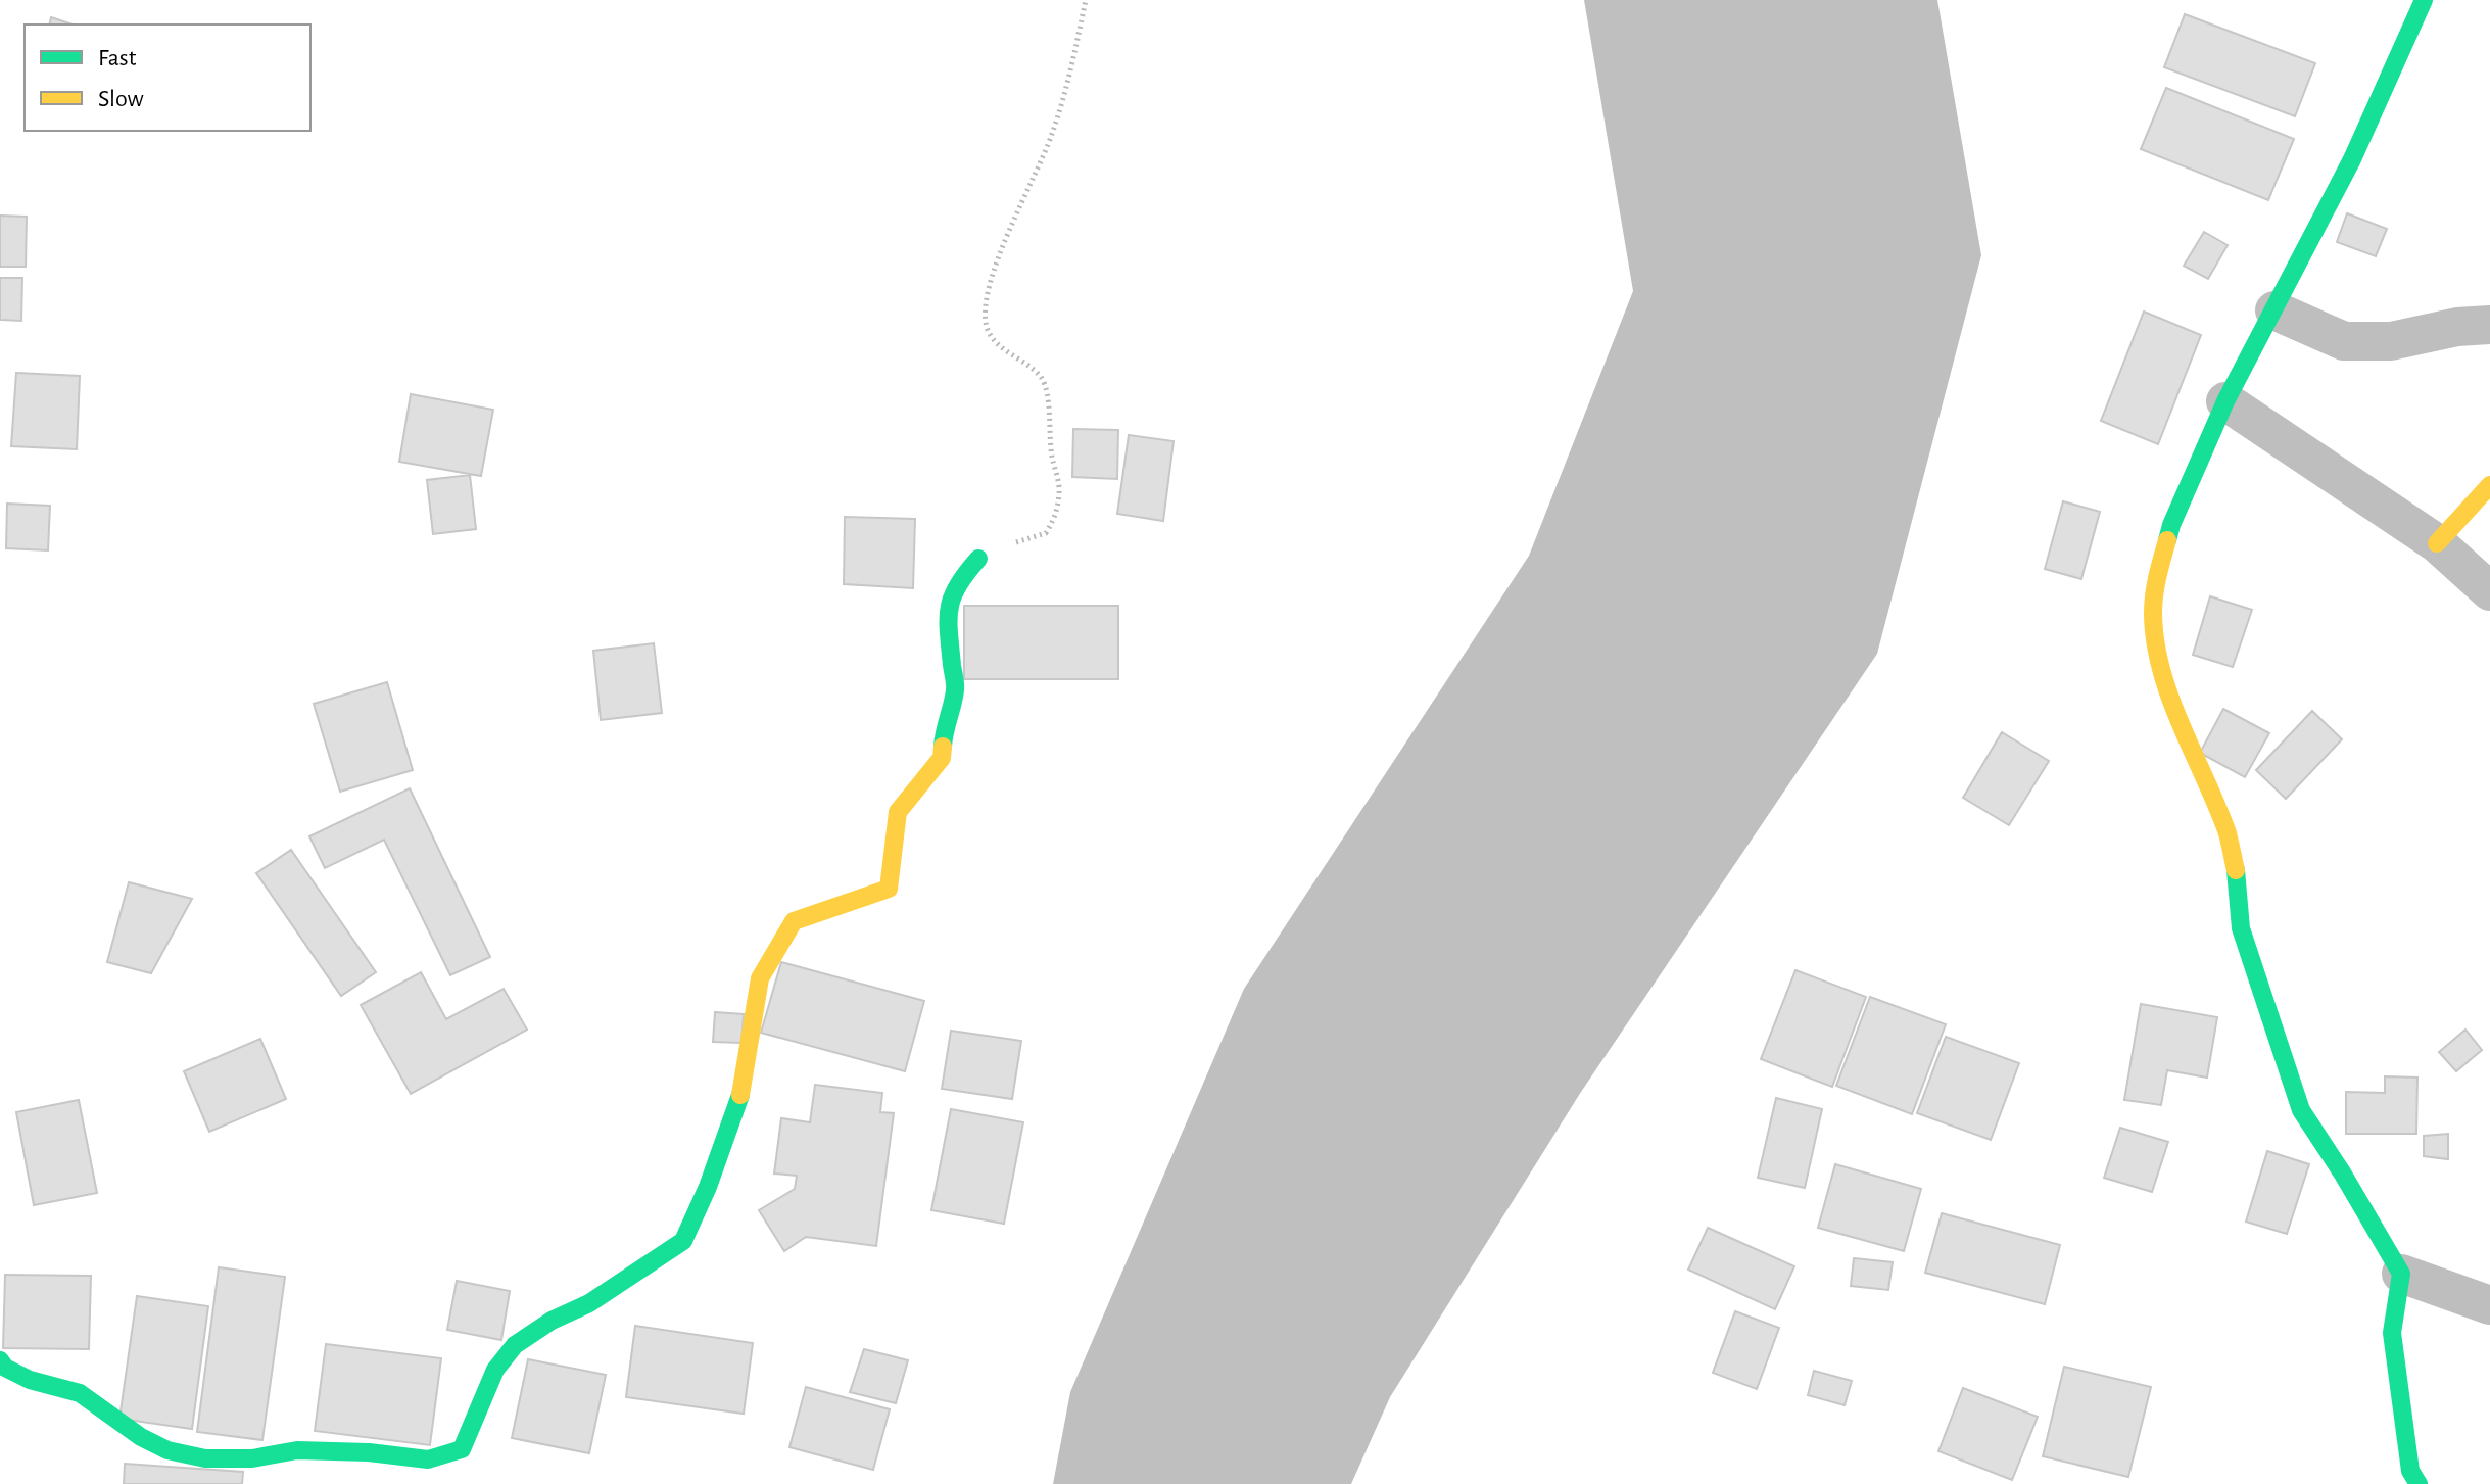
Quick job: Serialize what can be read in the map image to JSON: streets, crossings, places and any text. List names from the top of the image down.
{
  "legend": ["Fast", "Slow"]
}
